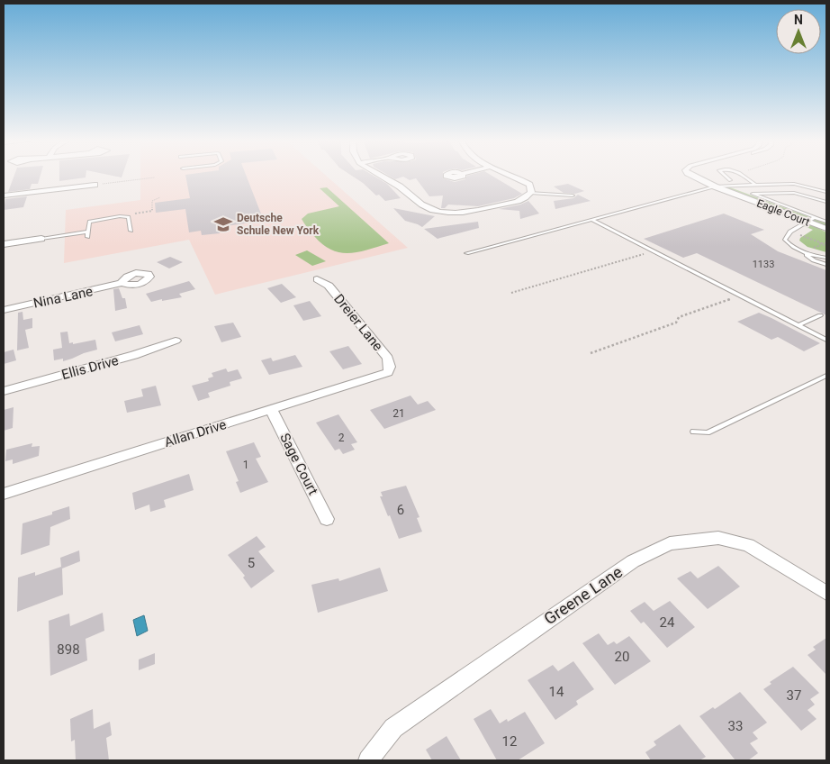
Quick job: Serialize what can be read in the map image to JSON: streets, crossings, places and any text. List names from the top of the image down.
{
  "streets": {
    "street": [
      "Eagle Court",
      "Nina Lane",
      "Dreier Lane",
      "Ellis Drive",
      "Allan Drive",
      "Sage Court",
      "Greene Lane"
    ]
  },
  "crossings": [
    ["Dreier Lane", "Allan Drive"],
    ["Allan Drive", "Sage Court"]
  ],
  "places": {
    "school or university": ["Deutsche Schule New York"]
  },
  "house_numbers": [
    "1133",
    "21",
    "2",
    "1",
    "6",
    "5",
    "24",
    "898",
    "20",
    "14",
    "37",
    "33",
    "12"
  ],
  "north": "top"
}
